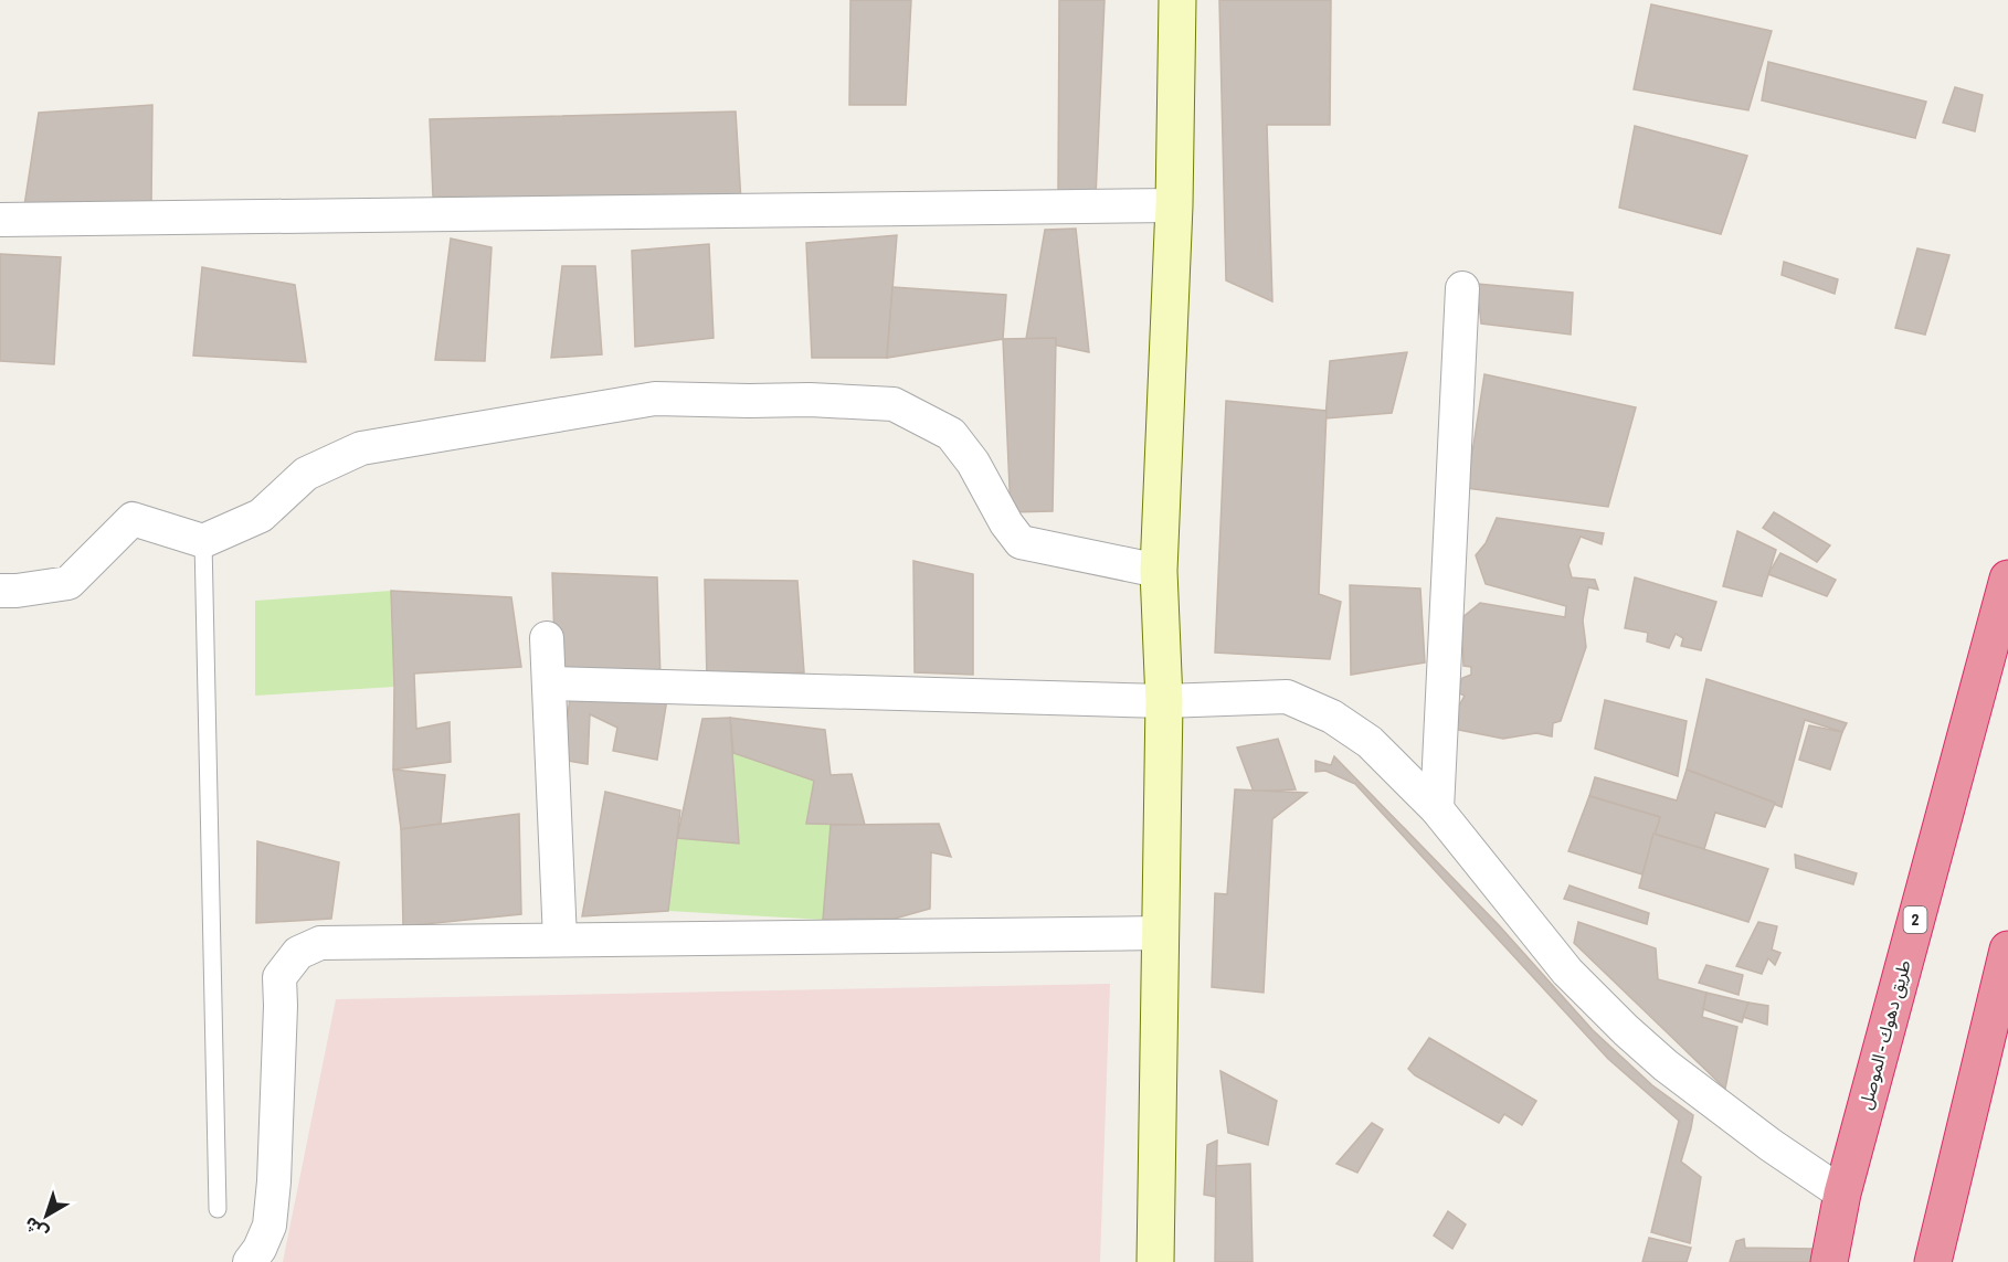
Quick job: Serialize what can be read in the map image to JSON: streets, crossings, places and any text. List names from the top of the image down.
{
  "streets": {
    "highway": ["2", "طريق دهوك - الموصل"]
  },
  "north": "bottom left"
}
